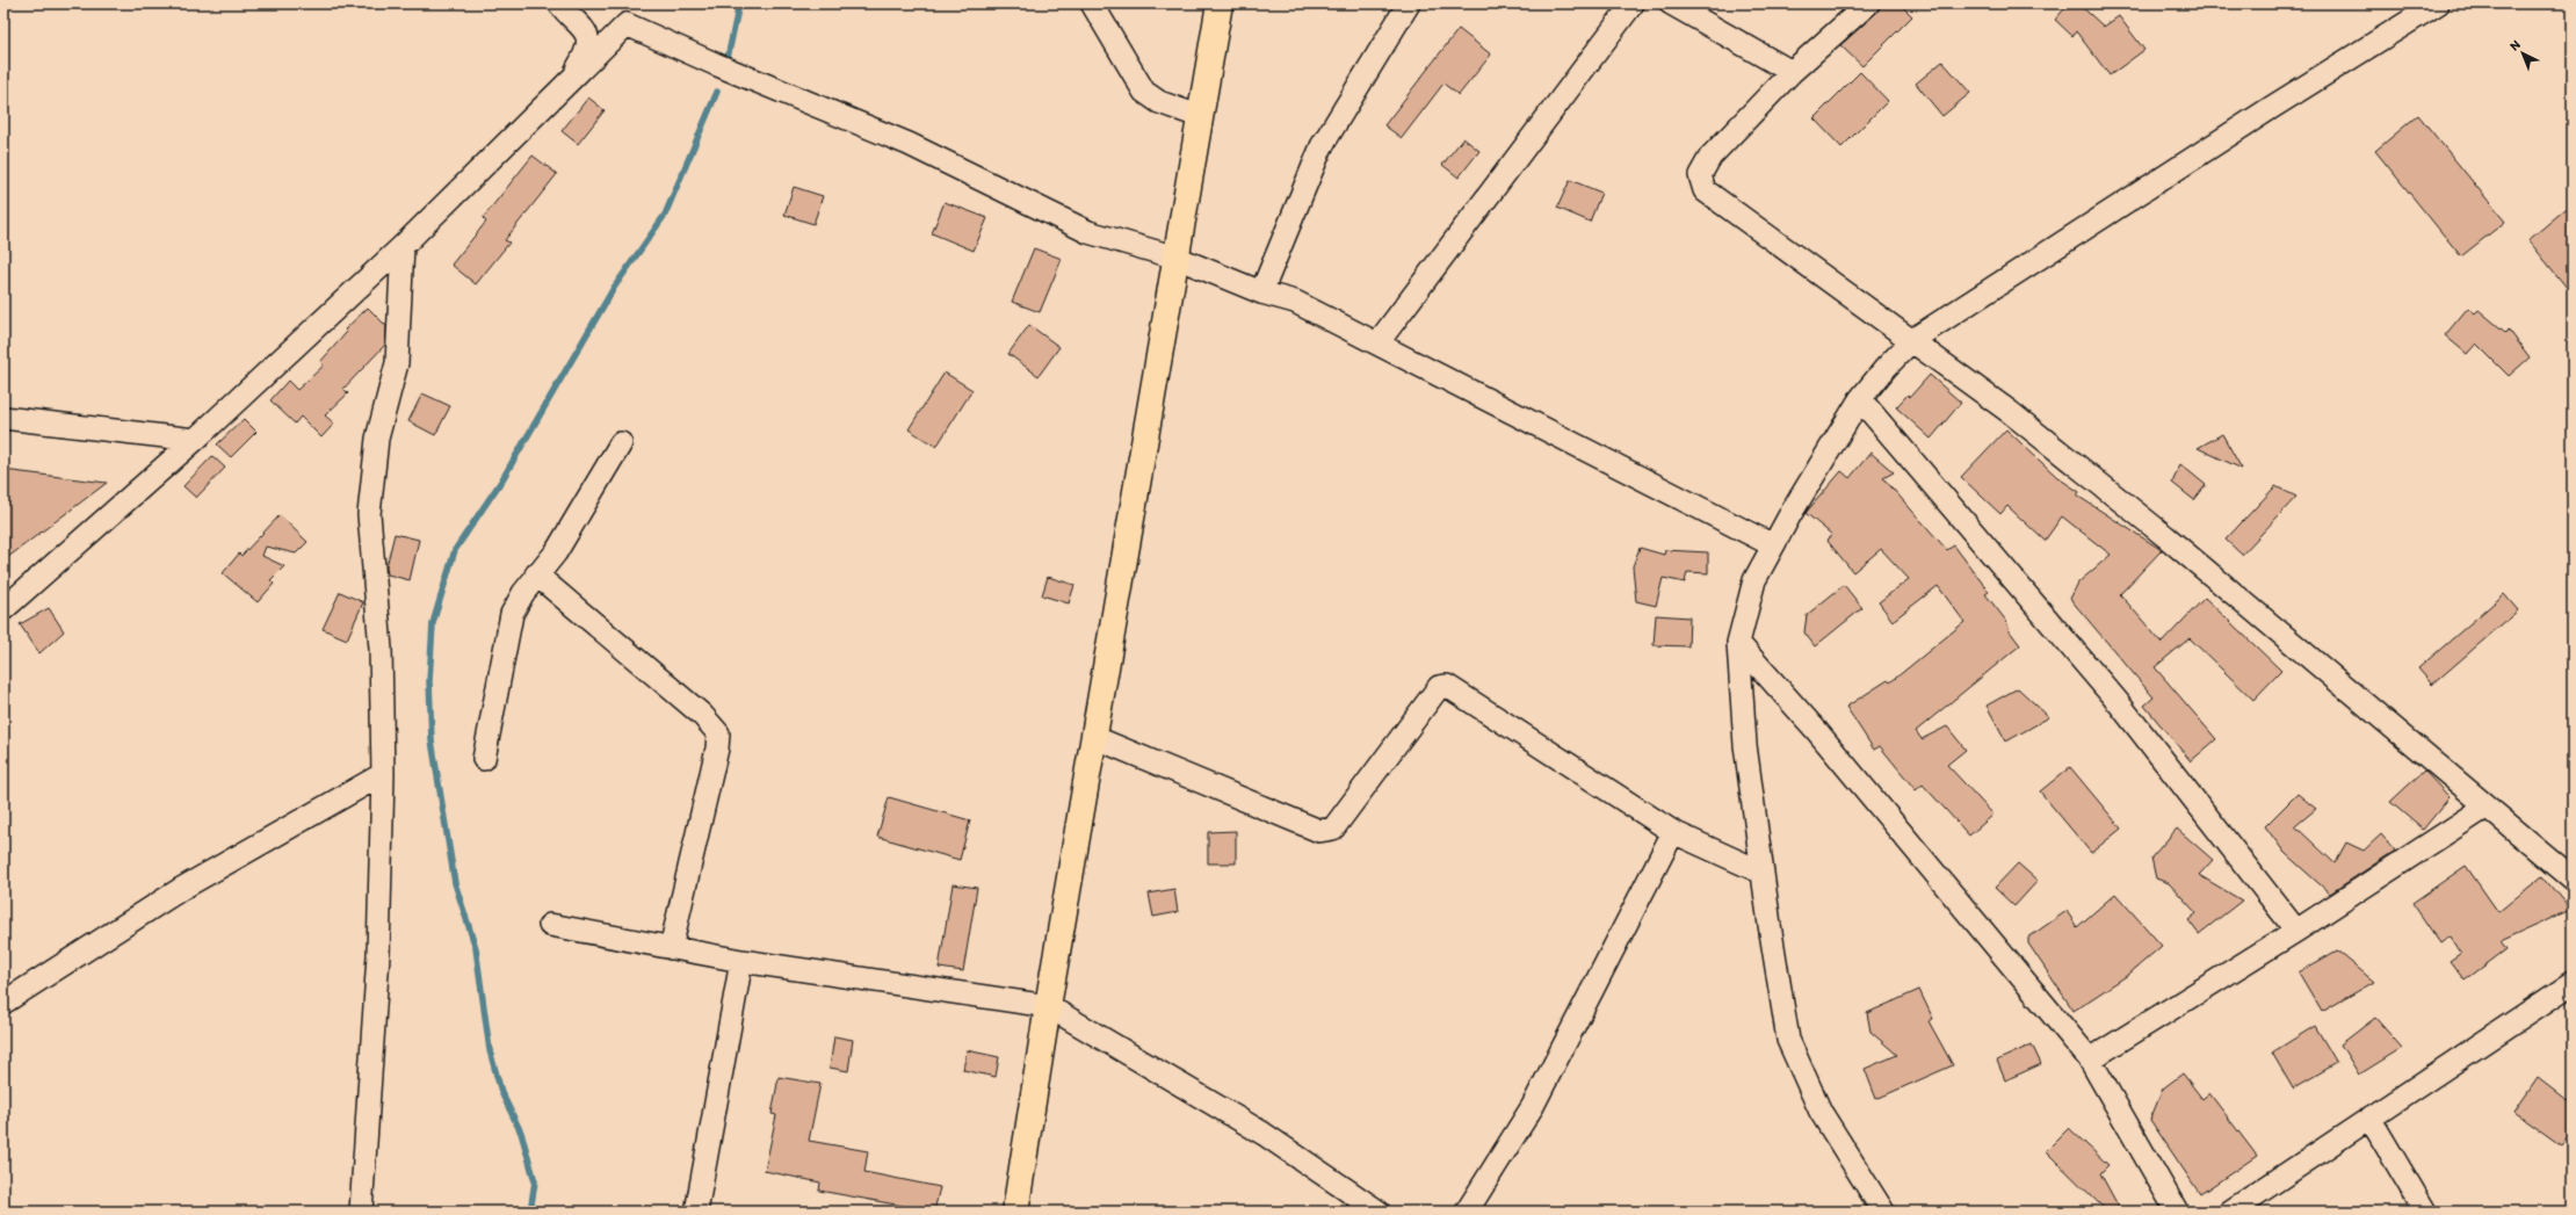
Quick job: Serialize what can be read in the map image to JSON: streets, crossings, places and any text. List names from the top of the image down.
{
  "north": "top left"
}
